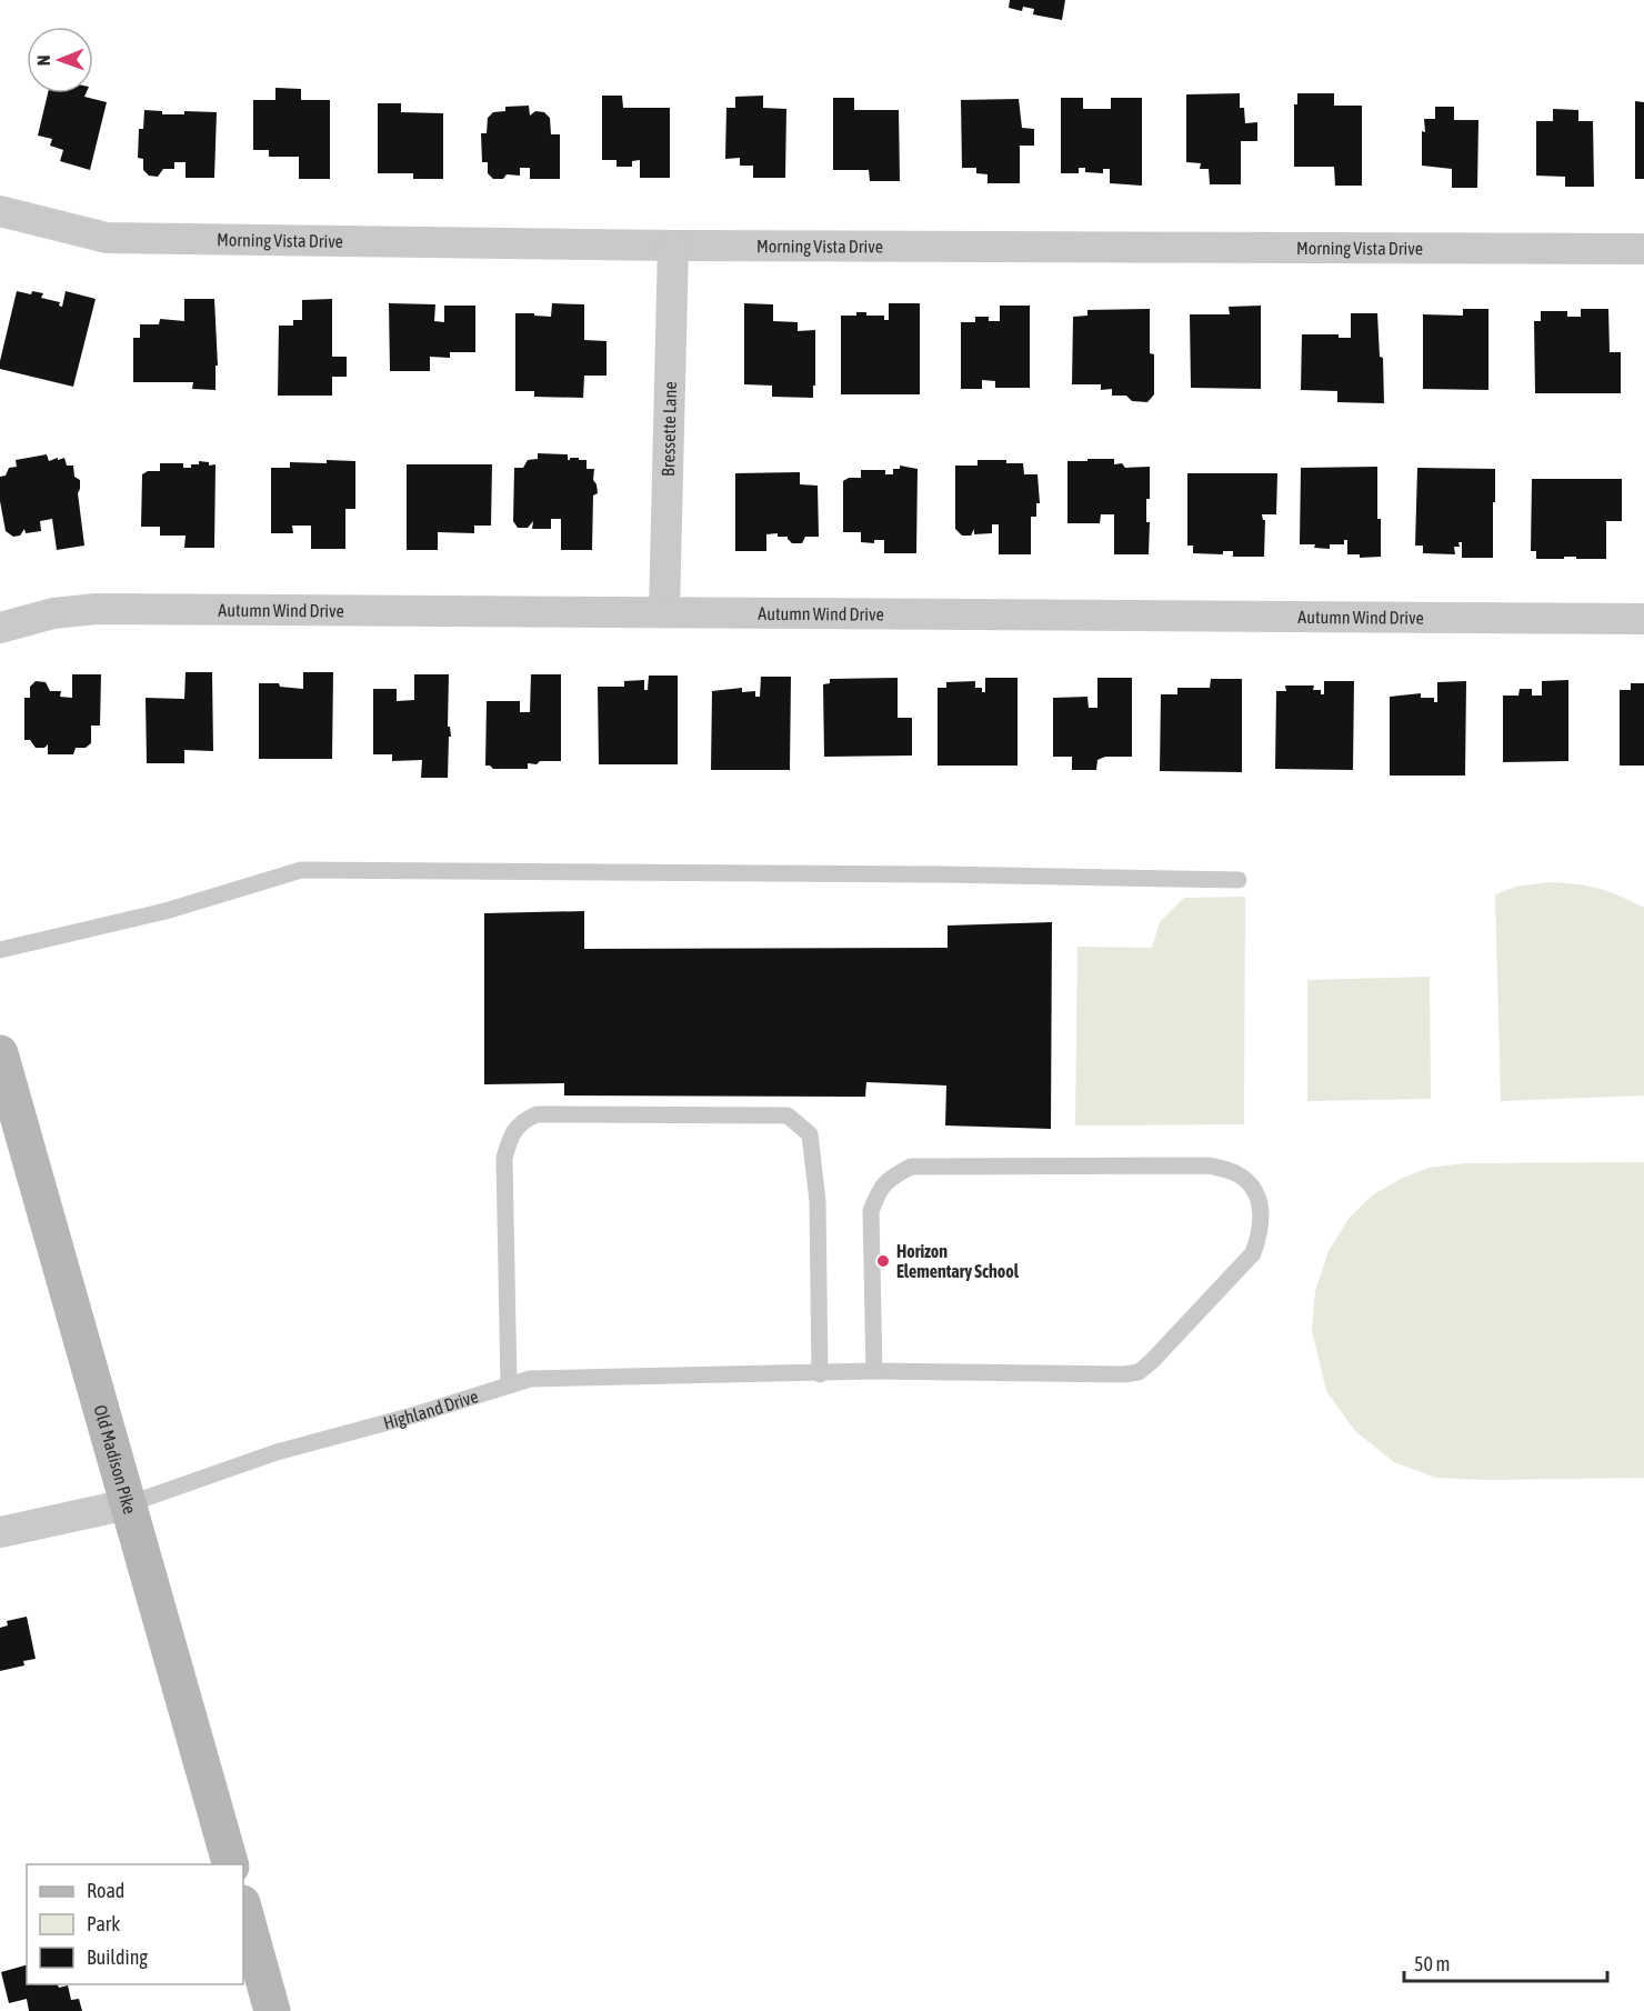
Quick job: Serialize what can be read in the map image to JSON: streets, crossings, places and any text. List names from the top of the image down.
{
  "streets": {
    "main road": ["Old Madison Pike"],
    "street": [
      "Morning Vista Drive",
      "Bressette Lane",
      "Autumn Wind Drive",
      "Highland Drive"
    ]
  },
  "crossings": [
    ["Morning Vista Drive", "Bressette Lane"],
    ["Bressette Lane", "Autumn Wind Drive"],
    ["Highland Drive", "Old Madison Pike"]
  ],
  "places": ["Horizon Elementary School"],
  "legend": ["Road", "Park", "Building"],
  "scale_bar": "50 m",
  "north": "left"
}
